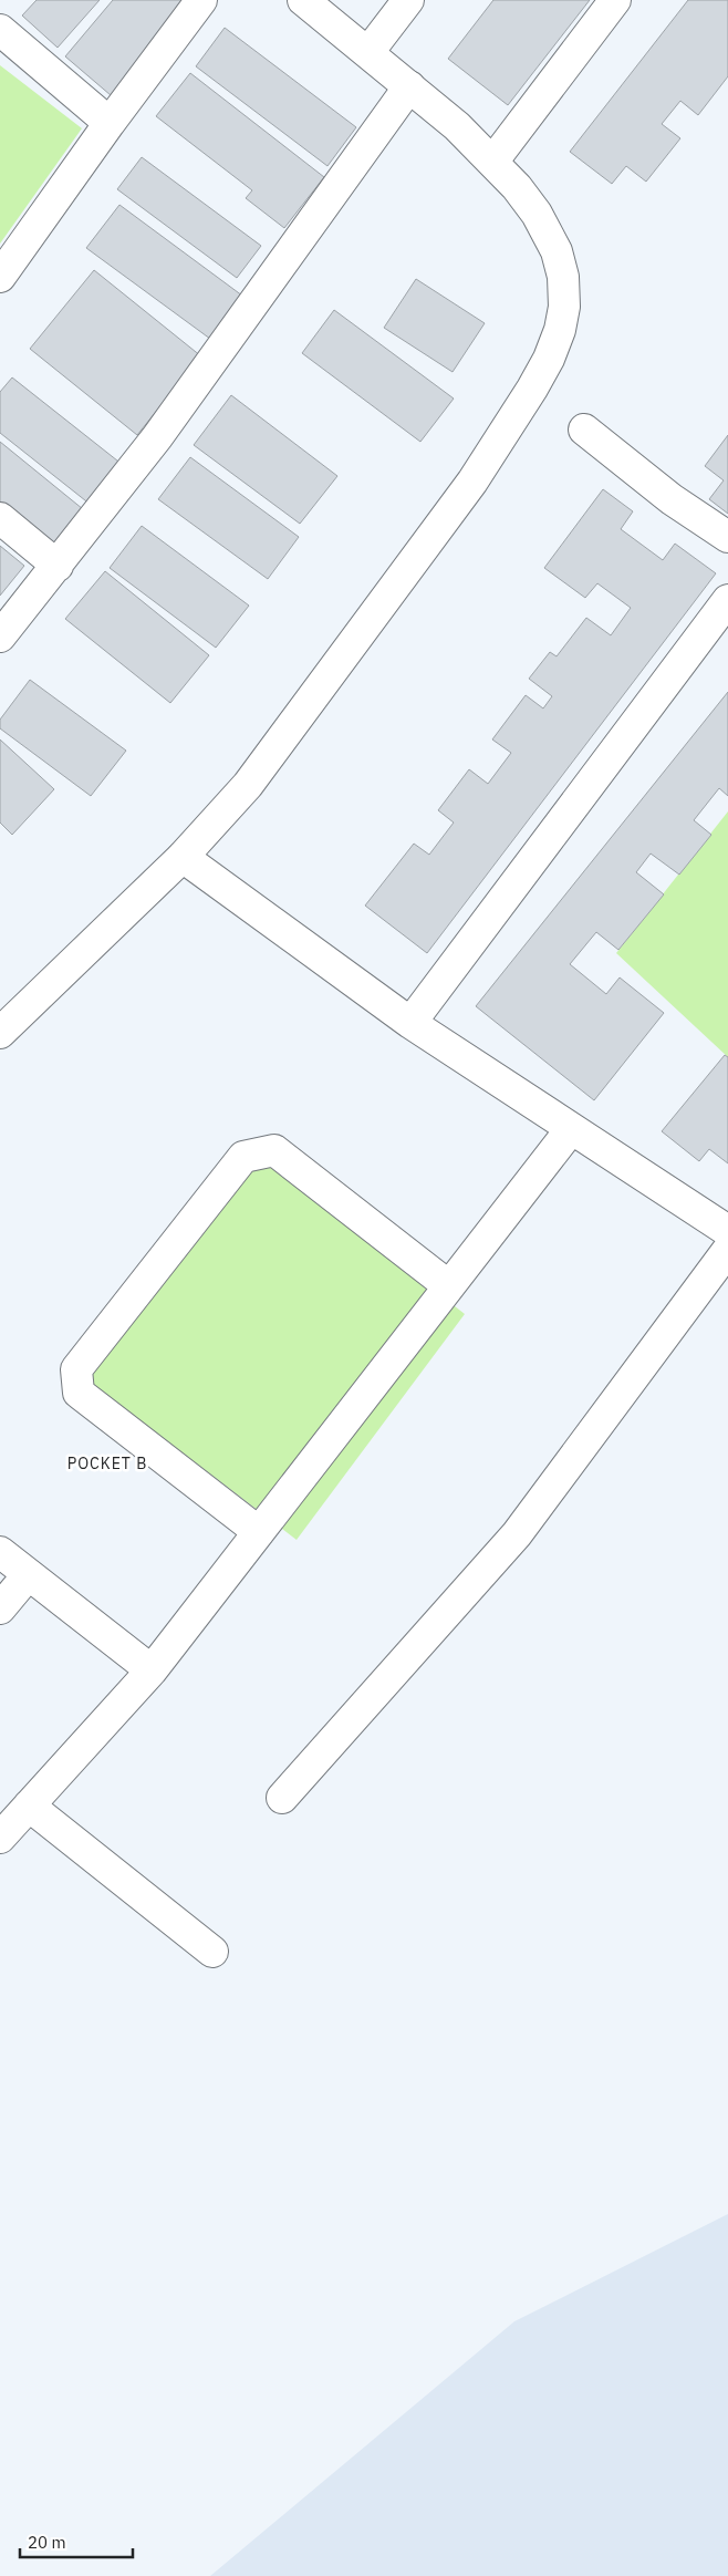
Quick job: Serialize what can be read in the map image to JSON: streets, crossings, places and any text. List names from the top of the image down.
{
  "districts": ["POCKET B"],
  "scale_bar": "20 m"
}
